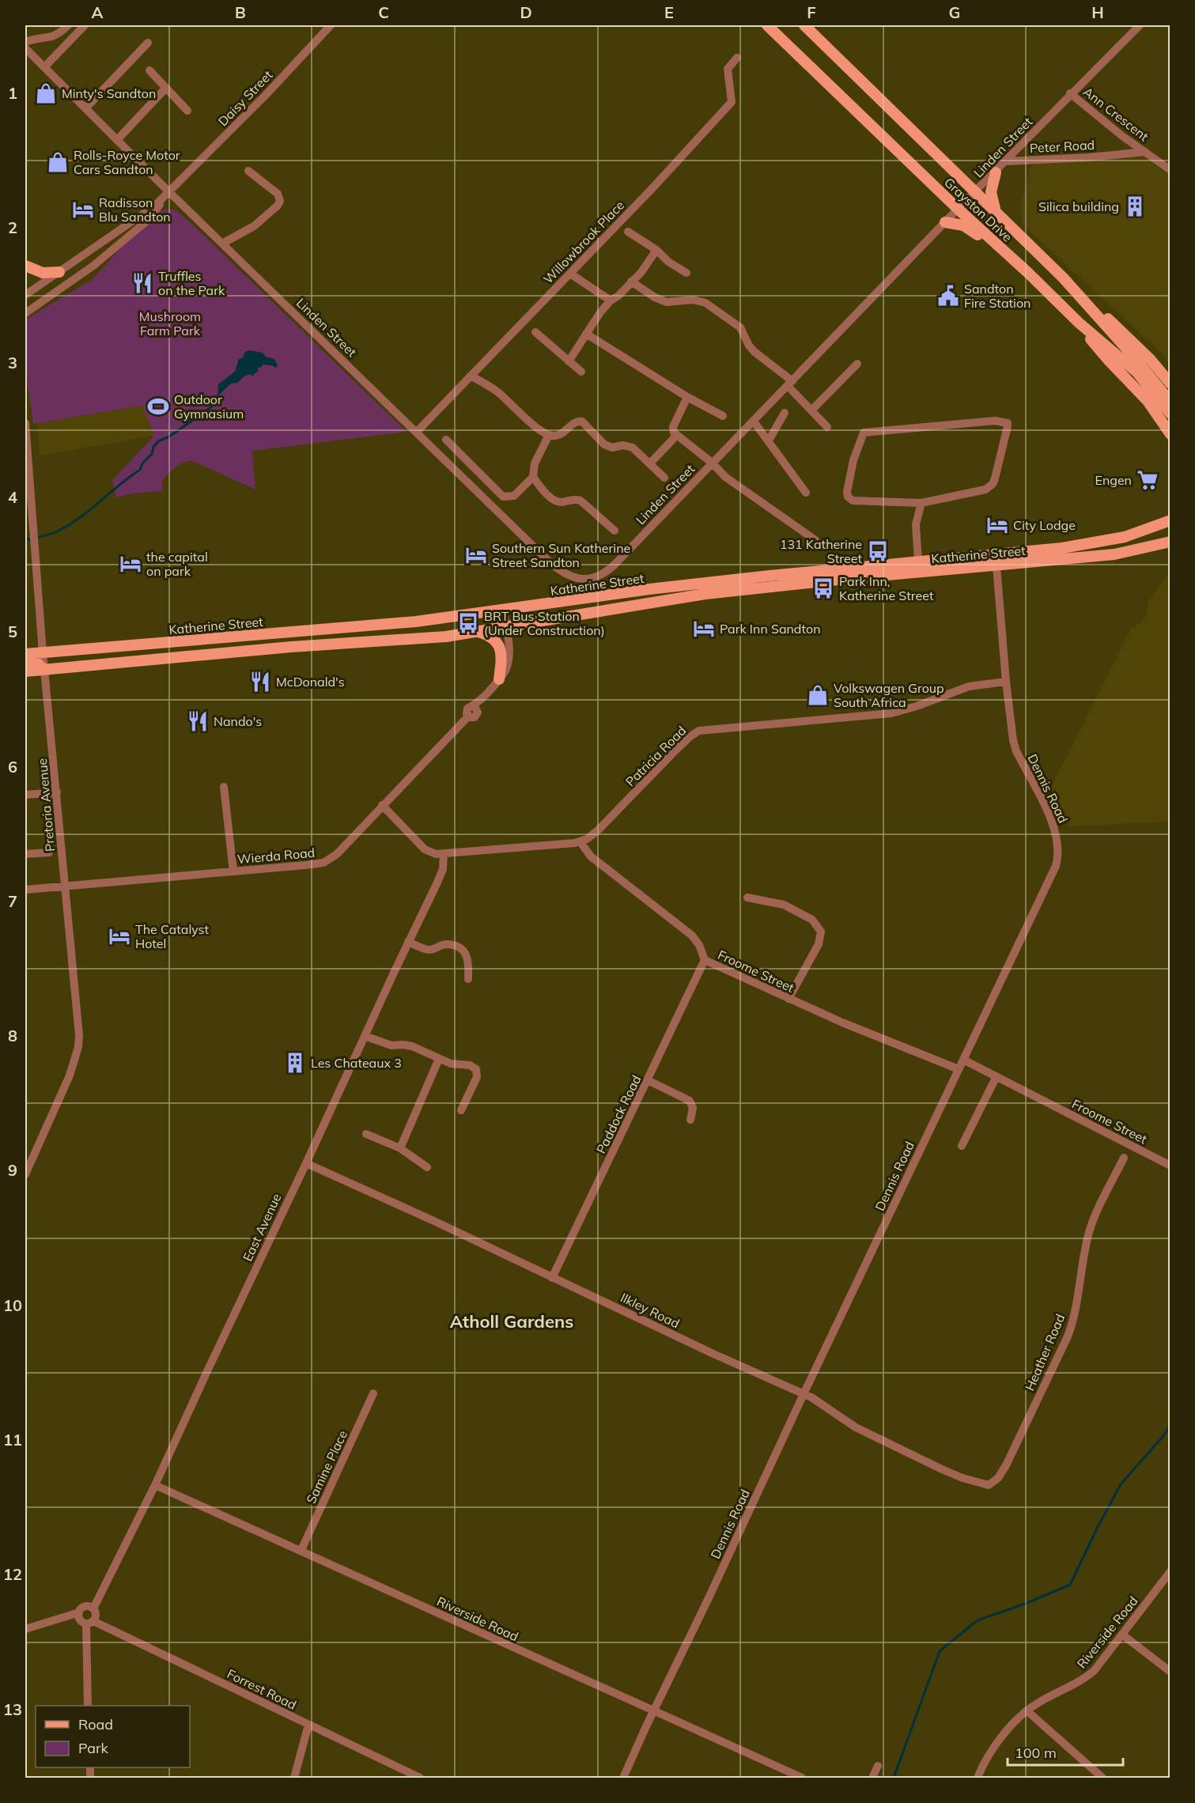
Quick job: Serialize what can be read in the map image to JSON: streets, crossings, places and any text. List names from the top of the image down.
{
  "streets": {
    "main road": ["Grayston Drive", "Katherine Street"],
    "street": [
      "Daisy Street",
      "Ann Crescent",
      "Peter Road",
      "Linden Street",
      "Willowbrook Place",
      "Patricia Road",
      "Dennis Road",
      "Pretoria Avenue",
      "Wierda Road",
      "Froome Street",
      "Paddock Road",
      "East Avenue",
      "Ilkley Road",
      "Heather Road",
      "Samine Place",
      "Riverside Road",
      "Forrest Road"
    ]
  },
  "crossings": [
    ["Daisy Street", "Linden Street"],
    ["Ann Crescent", "Peter Road"],
    ["Ann Crescent", "Linden Street"],
    ["Peter Road", "Linden Street"],
    ["Linden Street", "Grayston Drive"],
    ["Linden Street", "Willowbrook Place"],
    ["Katherine Street", "Dennis Road"],
    ["Katherine Street", "Pretoria Avenue"],
    ["Patricia Road", "Dennis Road"],
    ["Patricia Road", "Froome Street"],
    ["Dennis Road", "Froome Street"],
    ["Dennis Road", "Ilkley Road"],
    ["Dennis Road", "Riverside Road"],
    ["Pretoria Avenue", "Wierda Road"],
    ["Froome Street", "Paddock Road"],
    ["Paddock Road", "Ilkley Road"],
    ["East Avenue", "Ilkley Road"],
    ["East Avenue", "Riverside Road"],
    ["East Avenue", "Forrest Road"],
    ["Ilkley Road", "Heather Road"],
    ["Samine Place", "Riverside Road"]
  ],
  "districts": ["Atholl Gardens"],
  "parks": ["Mushroom Farm Park"],
  "places": {
    "shop": ["Minty's Sandton", "Rolls-Royce Motor Cars Sandton", "Volkswagen Group South Africa"],
    "building": ["Silica building", "Les Chateaux 3"],
    "hotel": [
      "Radisson Blu Sandton",
      "City Lodge",
      "Southern Sun Katherine Street Sandton",
      "the capital on park",
      "Park Inn Sandton",
      "The Catalyst Hotel"
    ],
    "restaurant": ["Truffles on the Park", "McDonald's", "Nando's"],
    "public building": ["Sandton Fire Station"],
    "sports": ["Outdoor Gymnasium"],
    "supermarket": ["Engen"],
    "bus stop": ["131 Katherine Street", "Park Inn, Katherine Street", "BRT Bus Station (Under Construction)"]
  },
  "legend": ["Road", "Park"],
  "scale_bar": "100 m",
  "grid": {
    "columns": [
      "A",
      "B",
      "C",
      "D",
      "E",
      "F",
      "G",
      "H"
    ],
    "rows": [
      "1",
      "2",
      "3",
      "4",
      "5",
      "6",
      "7",
      "8",
      "9",
      "10",
      "11",
      "12",
      "13"
    ]
  }
}
